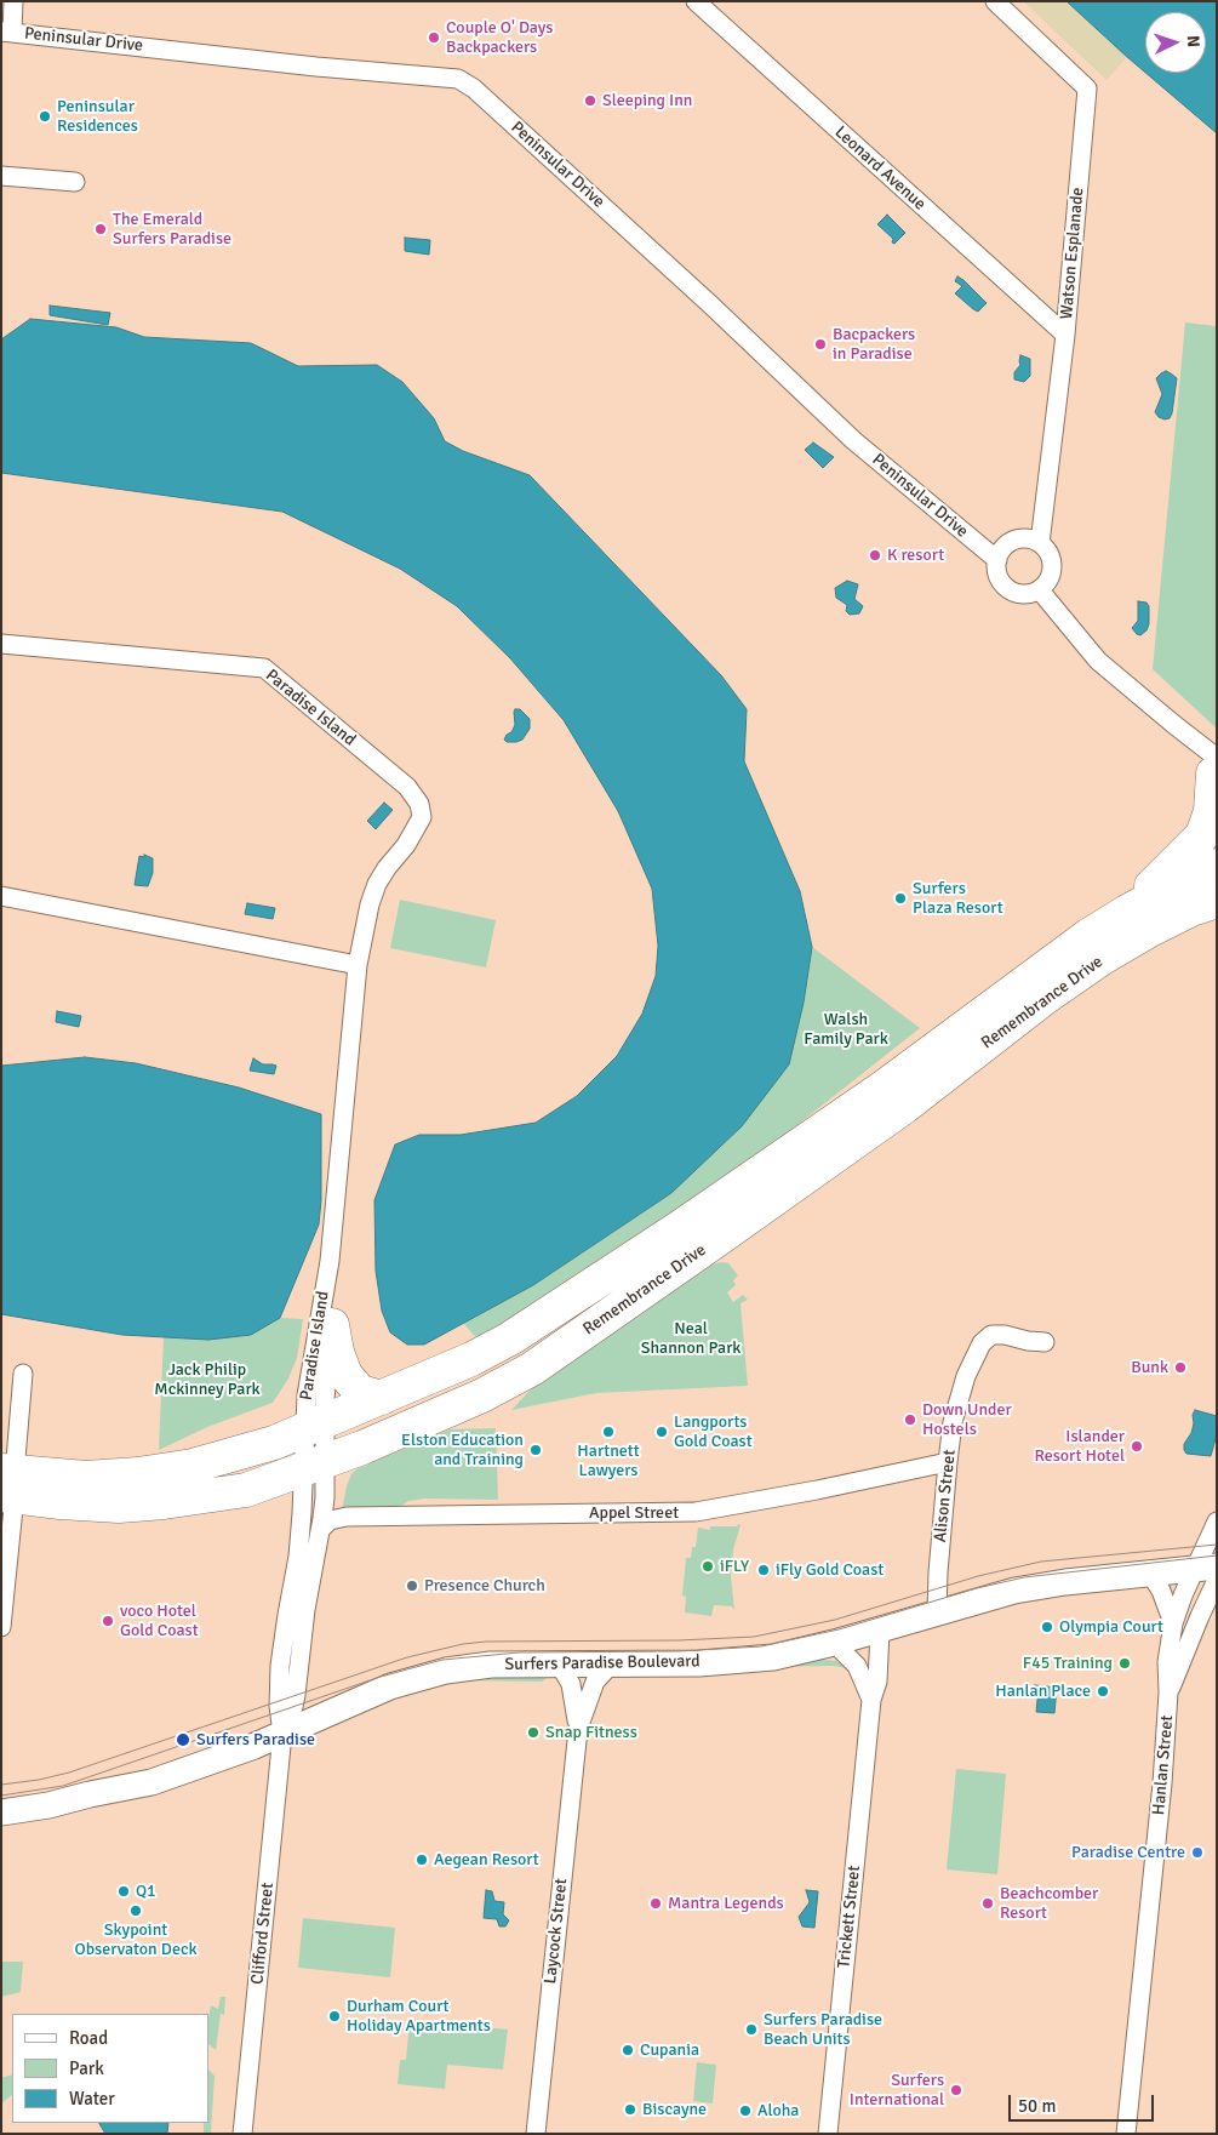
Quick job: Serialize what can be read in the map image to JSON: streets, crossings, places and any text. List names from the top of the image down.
{
  "streets": {
    "highway": ["Remembrance Drive"],
    "street": [
      "Peninsular Drive",
      "Leonard Avenue",
      "Watson Esplanade",
      "Paradise Island",
      "Alison Street",
      "Appel Street",
      "Surfers Paradise Boulevard",
      "Hanlan Street",
      "Trickett Street",
      "Laycock Street",
      "Clifford Street"
    ]
  },
  "crossings": [
    ["Peninsular Drive", "Watson Esplanade"],
    ["Leonard Avenue", "Watson Esplanade"],
    ["Paradise Island", "Remembrance Drive"],
    ["Remembrance Drive", "Clifford Street"],
    ["Alison Street", "Appel Street"],
    ["Alison Street", "Surfers Paradise Boulevard"],
    ["Appel Street", "Clifford Street"],
    ["Surfers Paradise Boulevard", "Hanlan Street"],
    ["Surfers Paradise Boulevard", "Trickett Street"],
    ["Surfers Paradise Boulevard", "Laycock Street"],
    ["Surfers Paradise Boulevard", "Clifford Street"]
  ],
  "parks": ["Walsh Family Park", "Neal Shannon Park", "Jack Philip Mckinney Park"],
  "places": [
    "Couple O' Days Backpackers",
    "Sleeping Inn",
    "Peninsular Residences",
    "The Emerald Surfers Paradise",
    "Bacpackers in Paradise",
    "K resort",
    "Surfers Plaza Resort",
    "Bunk",
    "Down Under Hostels",
    "Hartnett Lawyers",
    "Langports Gold Coast",
    "Islander Resort Hotel",
    "Elston Education and Training",
    "iFLY",
    "iFly Gold Coast",
    "Presence Church",
    "voco Hotel Gold Coast",
    "Olympia Court",
    "F45 Training",
    "Hanlan Place",
    "Snap Fitness",
    "Surfers Paradise",
    "Paradise Centre",
    "Aegean Resort",
    "Q1",
    "Mantra Legends",
    "Beachcomber Resort",
    "Skypoint Observaton Deck",
    "Durham Court Holiday Apartments",
    "Surfers Paradise Beach Units",
    "Cupania",
    "Surfers International",
    "Biscayne",
    "Aloha"
  ],
  "legend": ["Road", "Park", "Water"],
  "scale_bar": "50 m",
  "north": "right"
}
